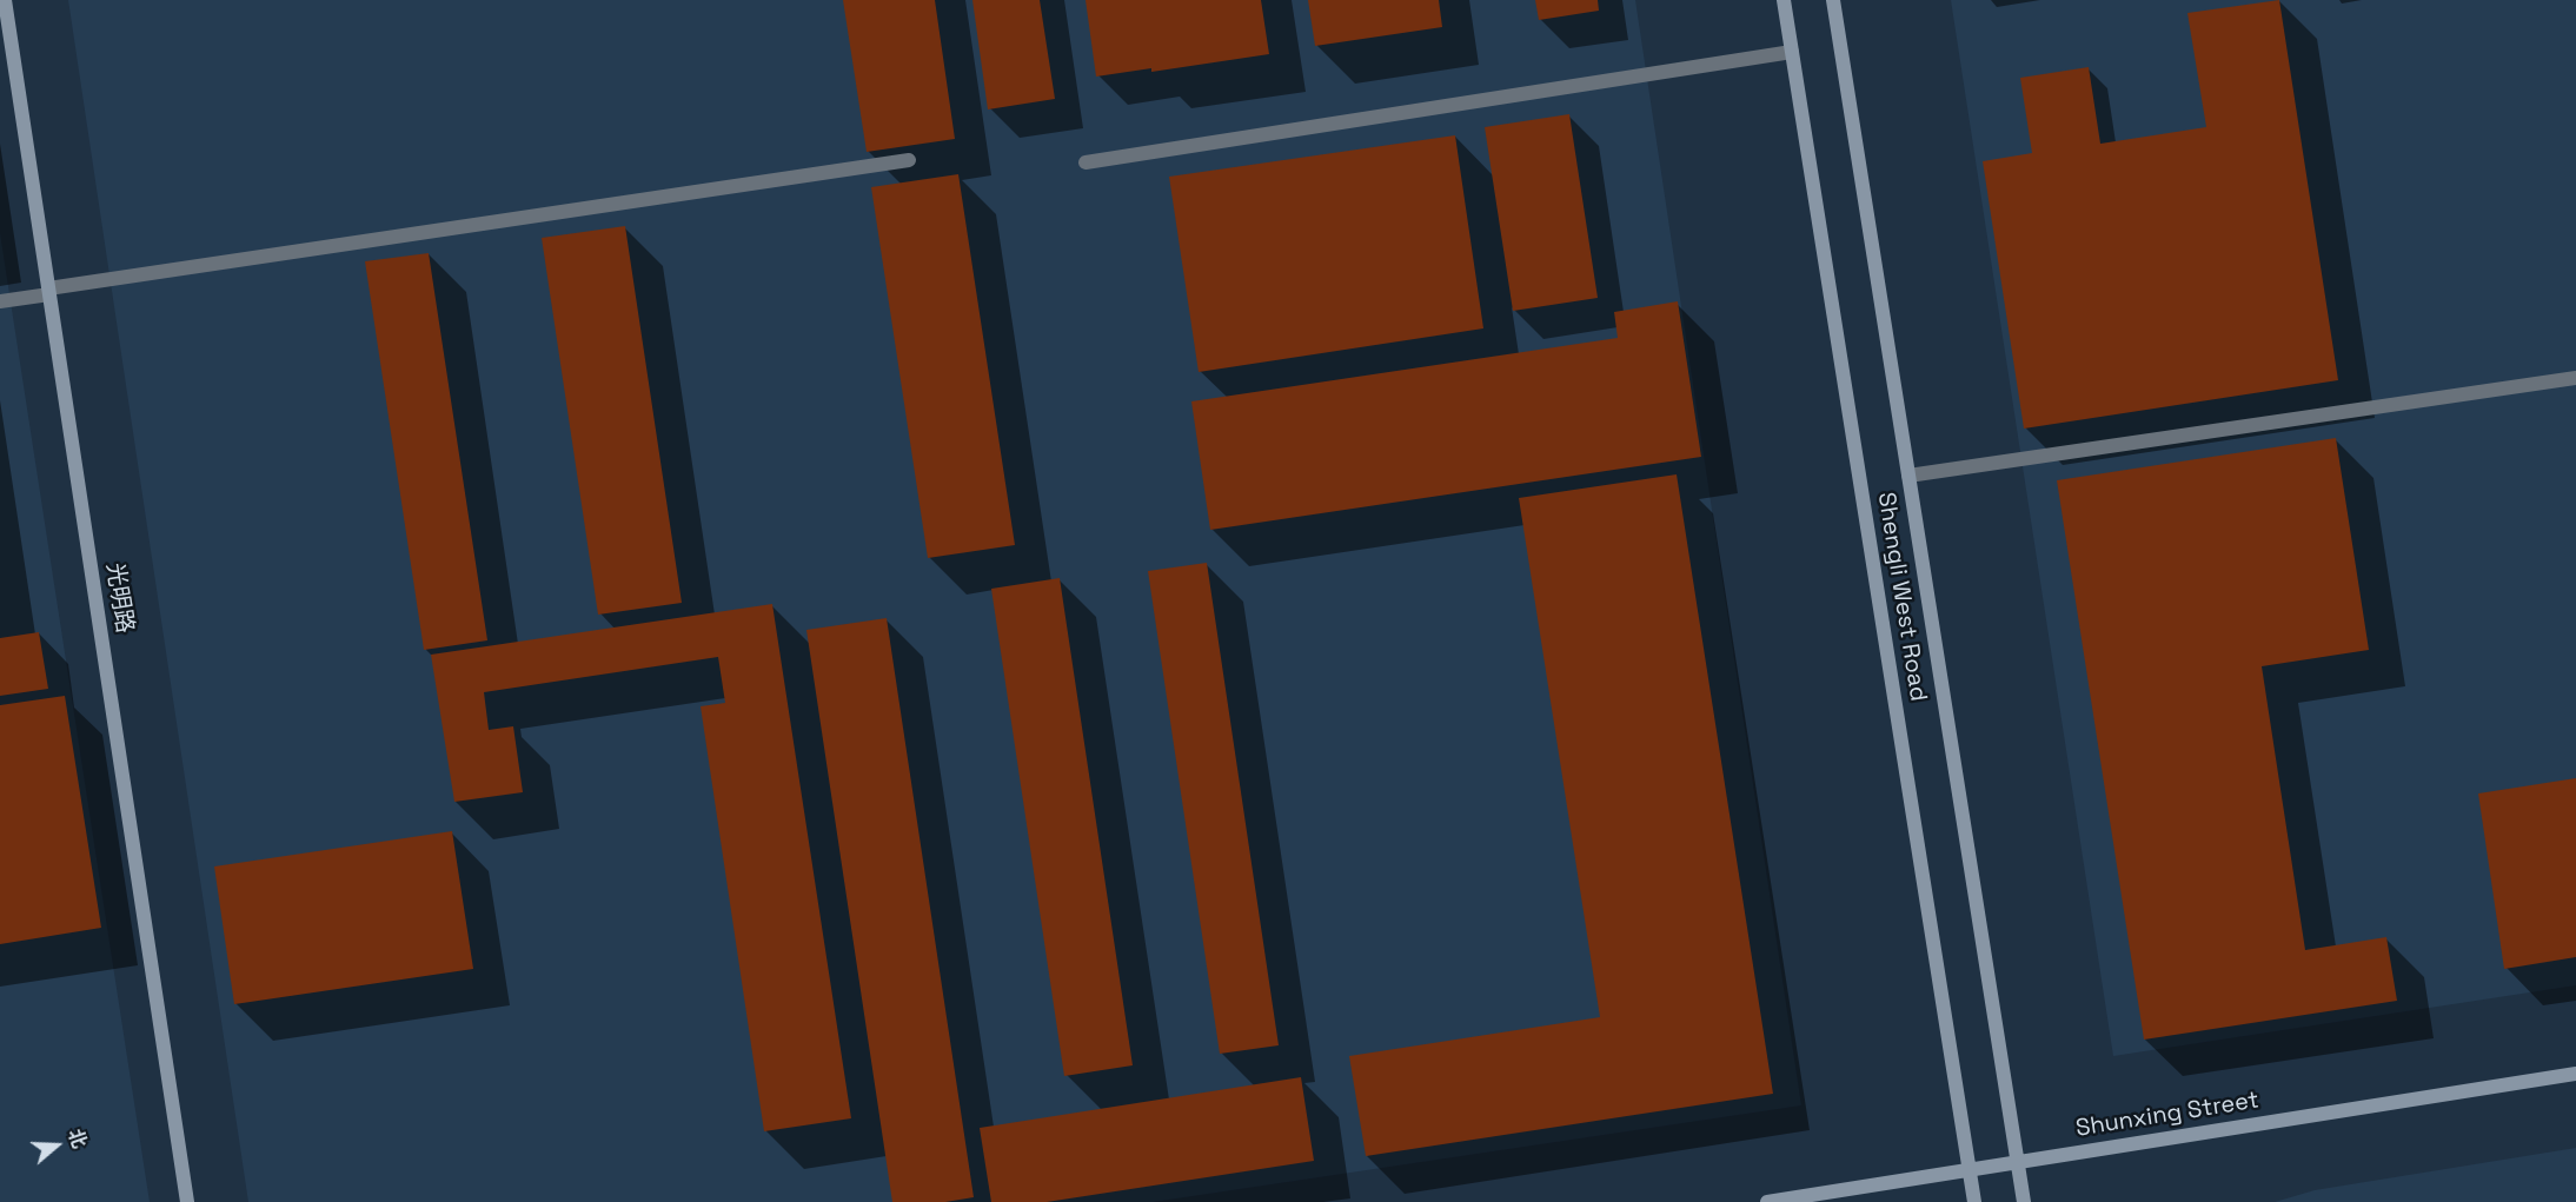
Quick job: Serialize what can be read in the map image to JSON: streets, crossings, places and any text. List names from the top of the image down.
{
  "streets": {
    "main road": ["Shengli West Road", "光明路", "Shunxing Street"]
  },
  "crossings": [
    ["Shengli West Road", "Shunxing Street"]
  ],
  "north": "right"
}
